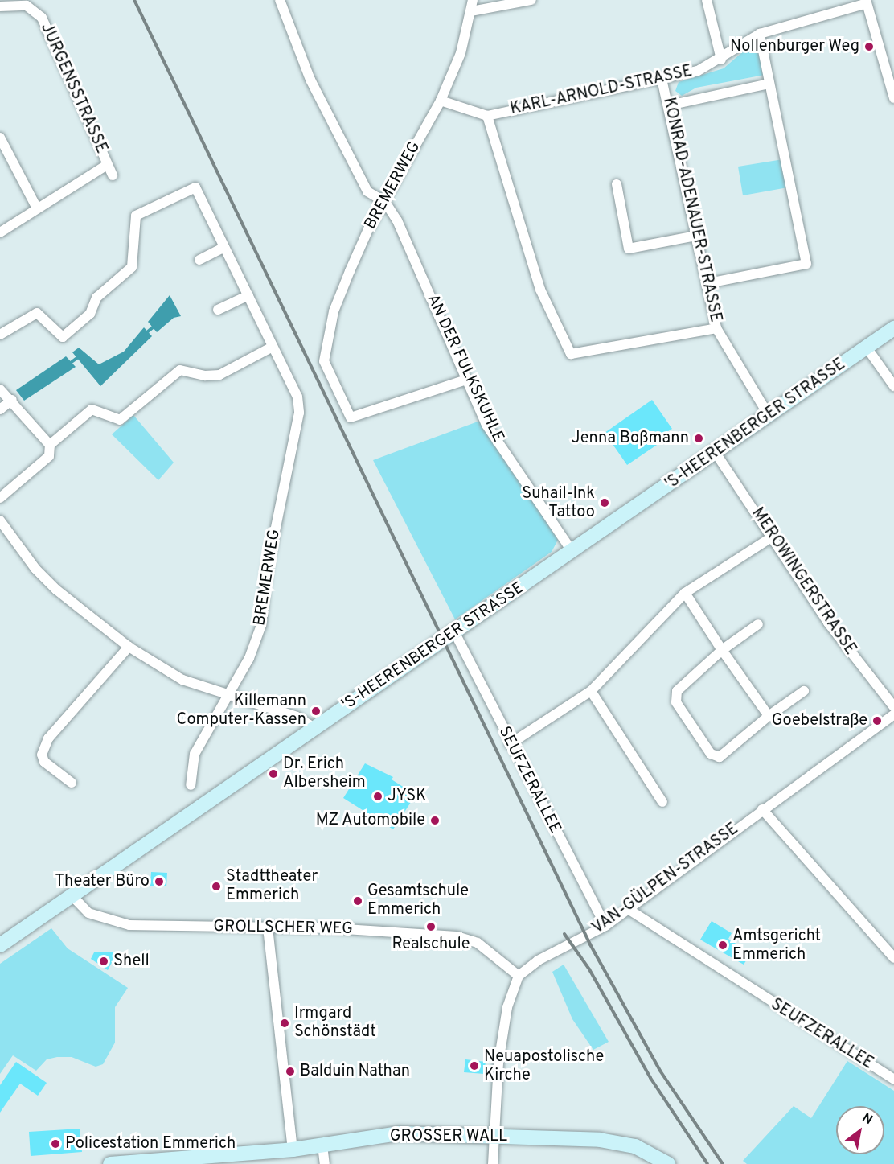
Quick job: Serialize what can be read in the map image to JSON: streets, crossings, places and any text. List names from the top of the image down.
{
  "streets": {
    "street": [
      "JURGENSSTRASSE",
      "KARL-ARNOLD-STRASSE",
      "BREMERWEG",
      "KONRAD-ADENAUER-STRASSE",
      "AN DER FULKSKUHLE",
      "'S-HEERENBERGER STRASSE",
      "MEROWINGERSTRASSE",
      "SEUFZERALLEE",
      "VAN-GÜLPEN-STRASSE",
      "GROLLSCHER WEG",
      "GROSSER WALL"
    ]
  },
  "crossings": [
    ["KARL-ARNOLD-STRASSE", "KONRAD-ADENAUER-STRASSE"],
    ["BREMERWEG", "AN DER FULKSKUHLE"],
    ["KONRAD-ADENAUER-STRASSE", "'S-HEERENBERGER STRASSE"],
    ["AN DER FULKSKUHLE", "'S-HEERENBERGER STRASSE"],
    ["'S-HEERENBERGER STRASSE", "MEROWINGERSTRASSE"],
    ["'S-HEERENBERGER STRASSE", "SEUFZERALLEE"],
    ["'S-HEERENBERGER STRASSE", "GROLLSCHER WEG"],
    ["SEUFZERALLEE", "VAN-GÜLPEN-STRASSE"],
    ["VAN-GÜLPEN-STRASSE", "GROLLSCHER WEG"]
  ],
  "places": [
    "Nollenburger Weg",
    "Jenna Boßmann",
    "Suhail-Ink Tattoo",
    "Killemann Computer-Kassen",
    "Goebelstraße",
    "Dr. Erich Albersheim",
    "JYSK",
    "MZ Automobile",
    "Theater Büro",
    "Stadttheater Emmerich",
    "Gesamtschule Emmerich",
    "Realschule",
    "Amtsgericht Emmerich",
    "Shell",
    "Irmgard Schönstädt",
    "Neuapostolische Kirche",
    "Balduin Nathan",
    "Policestation Emmerich"
  ],
  "north": "top right"
}
